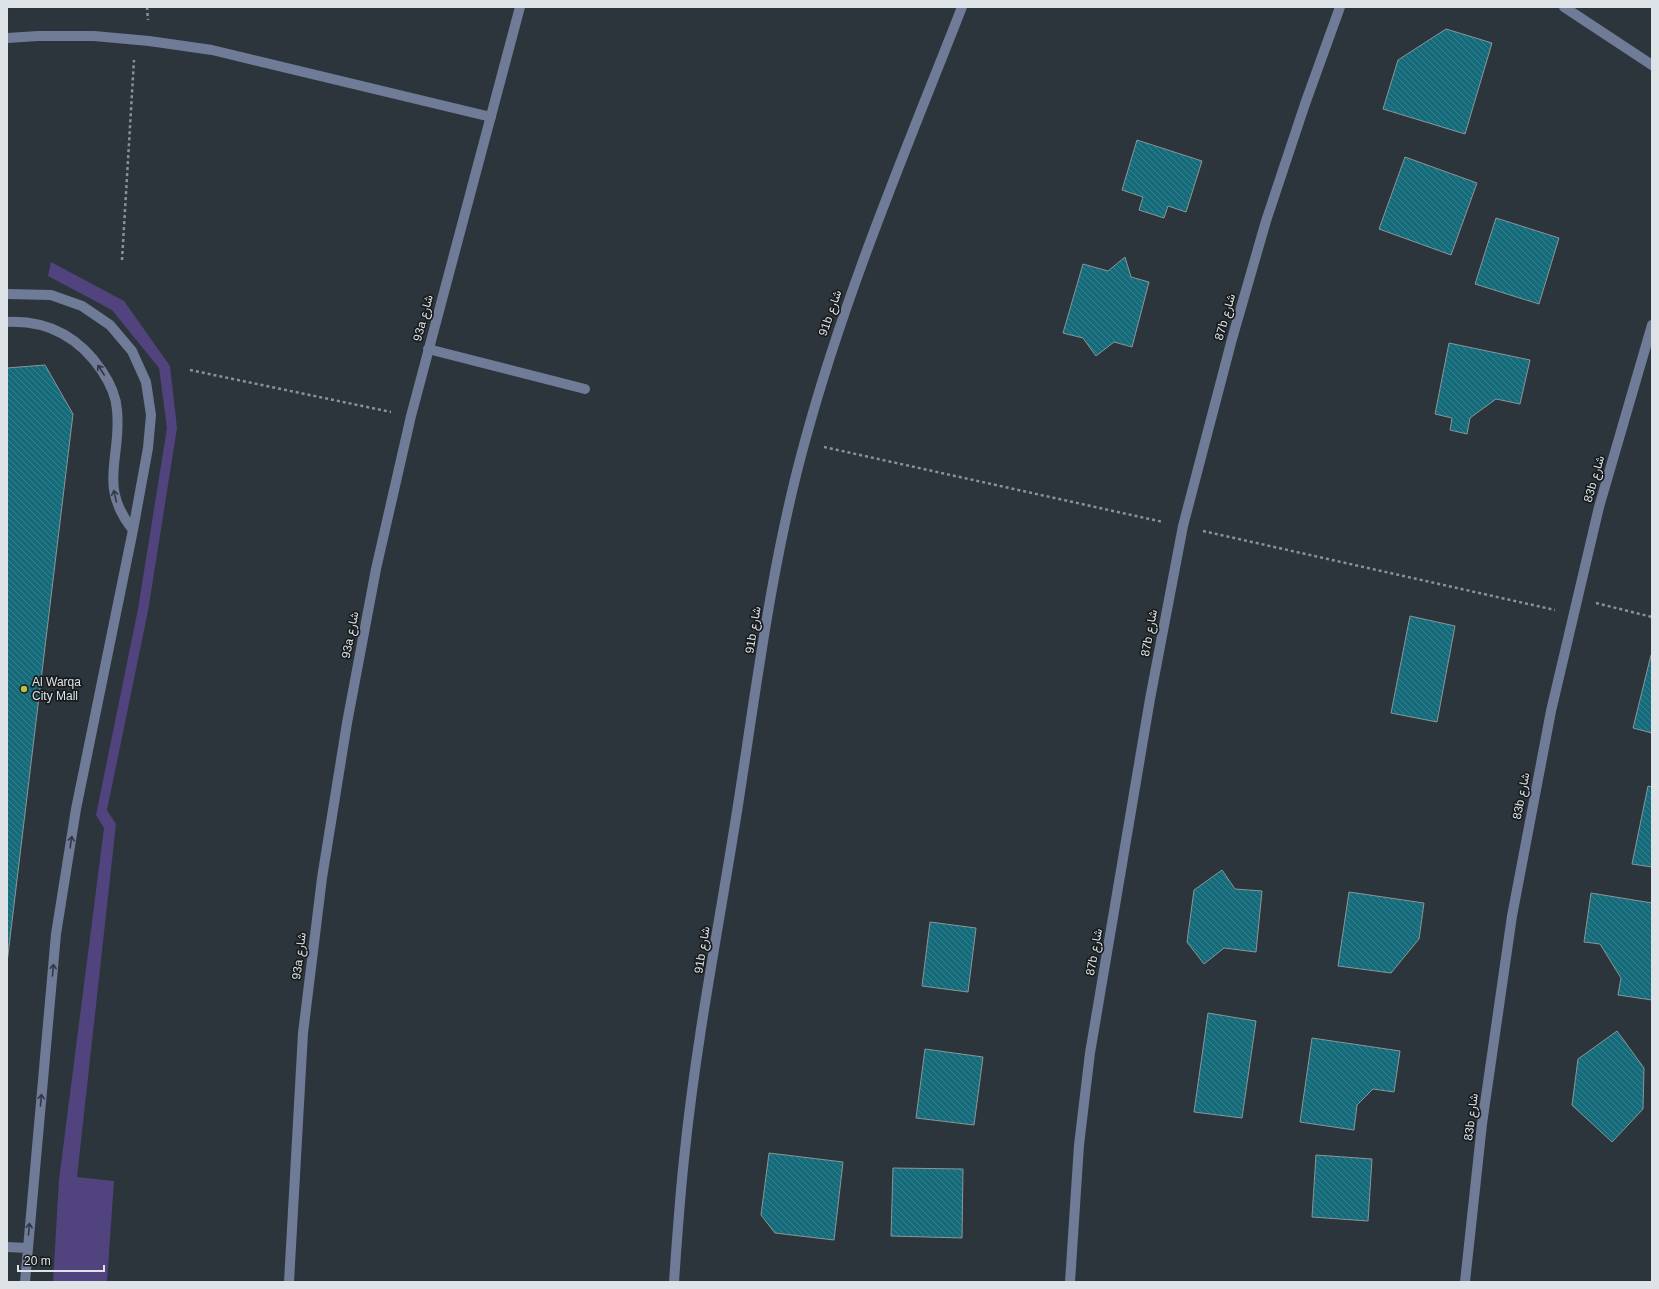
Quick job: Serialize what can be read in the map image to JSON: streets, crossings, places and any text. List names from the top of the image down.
{
  "streets": {
    "street": [
      "91b شارع",
      "87b شارع",
      "93a شارع",
      "83b شارع"
    ]
  },
  "places": ["Al Warqa City Mall"],
  "scale_bar": "20 m"
}
